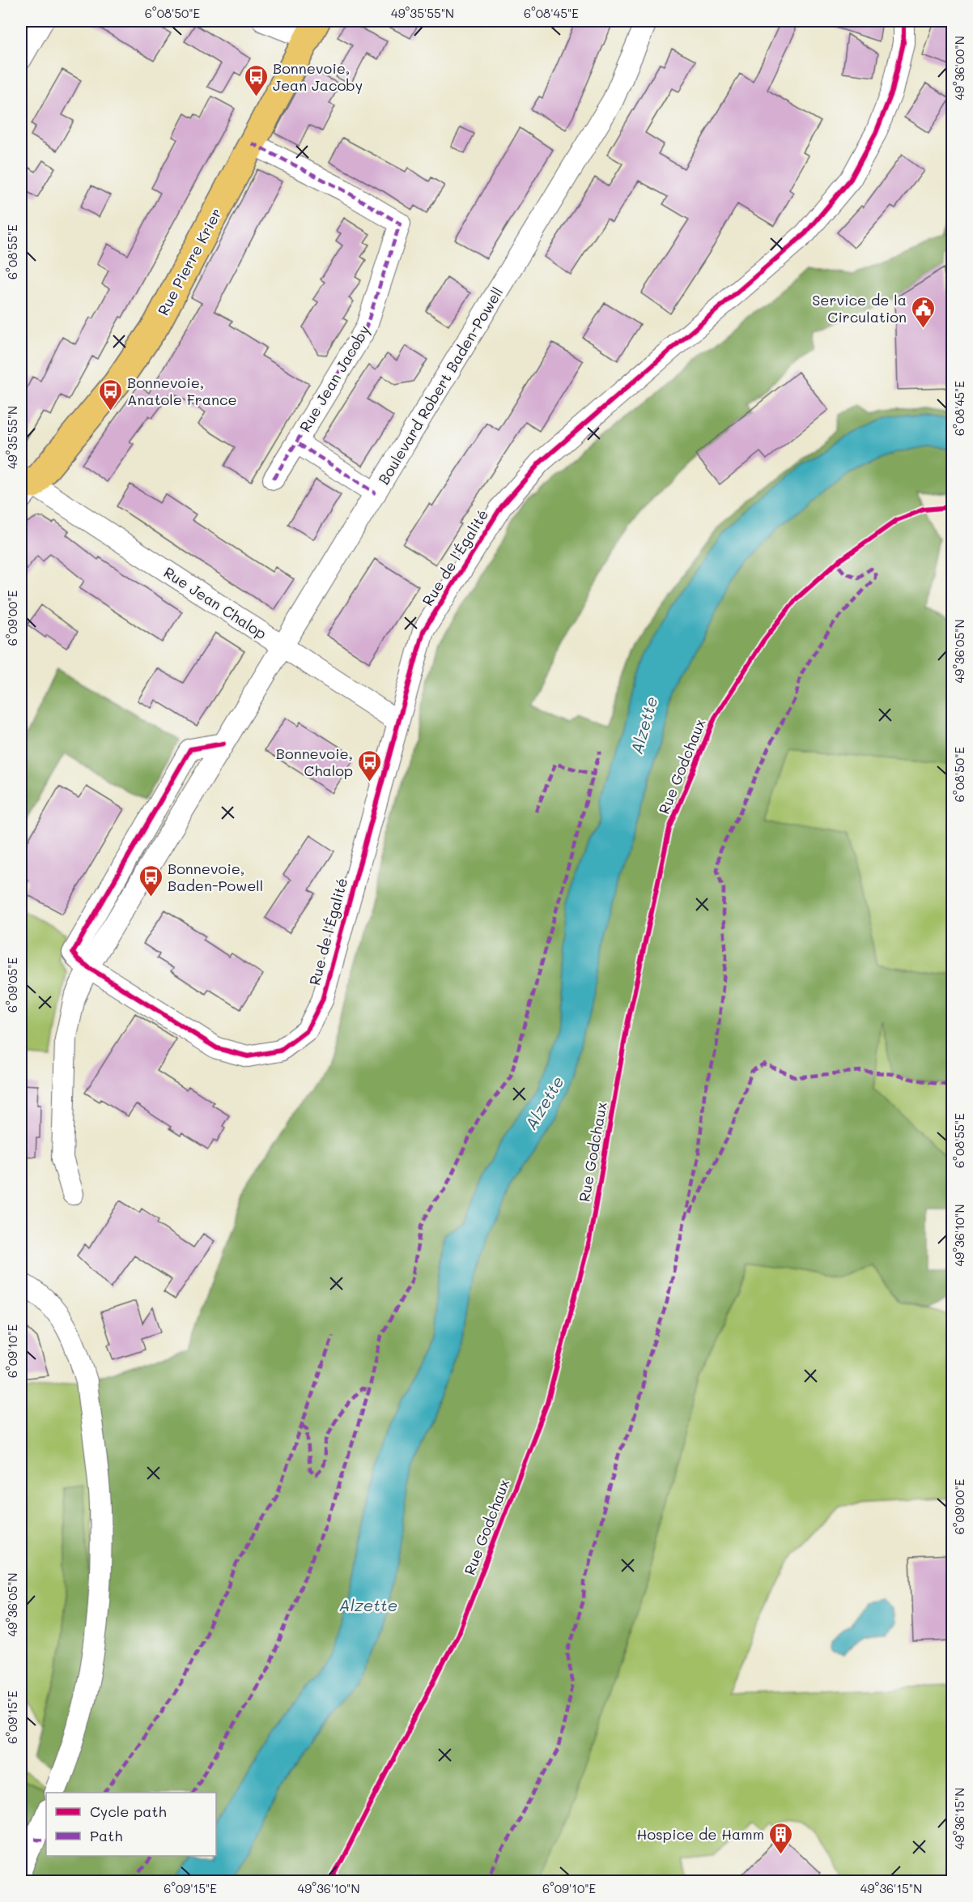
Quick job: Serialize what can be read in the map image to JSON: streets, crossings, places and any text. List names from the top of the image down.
{
  "streets": {
    "main road": ["Rue Pierre Krier"],
    "street": [
      "Rue Jean Jacoby",
      "Boulevard Robert Baden-Powell",
      "Rue de l'Égalité",
      "Rue Jean Chalop"
    ],
    "cycle path": ["Rue Godchaux"]
  },
  "crossings": [
    ["Rue Pierre Krier", "Rue Jean Jacoby"],
    ["Rue Pierre Krier", "Rue Jean Chalop"],
    ["Rue Jean Jacoby", "Boulevard Robert Baden-Powell"],
    ["Boulevard Robert Baden-Powell", "Rue de l'Égalité"],
    ["Boulevard Robert Baden-Powell", "Rue Jean Chalop"],
    ["Rue de l'Égalité", "Rue Jean Chalop"]
  ],
  "water": ["Alzette"],
  "places": {
    "bus stop": [
      "Bonnevoie, Jean Jacoby",
      "Bonnevoie, Anatole France",
      "Bonnevoie, Chalop",
      "Bonnevoie, Baden-Powell"
    ],
    "public building": ["Service de la Circulation"],
    "building": ["Hospice de Hamm"]
  },
  "legend": ["Cycle path", "Path"],
  "coordinates": [
    "6°08'50\"E",
    "49°35'55\"N",
    "6°08'45\"E",
    "49°36'00\"N",
    "6°08'55\"E",
    "6°09'00\"E",
    "49°36'05\"N",
    "6°09'05\"E",
    "49°36'10\"N",
    "6°09'10\"E",
    "6°09'15\"E",
    "49°36'15\"N"
  ]
}
